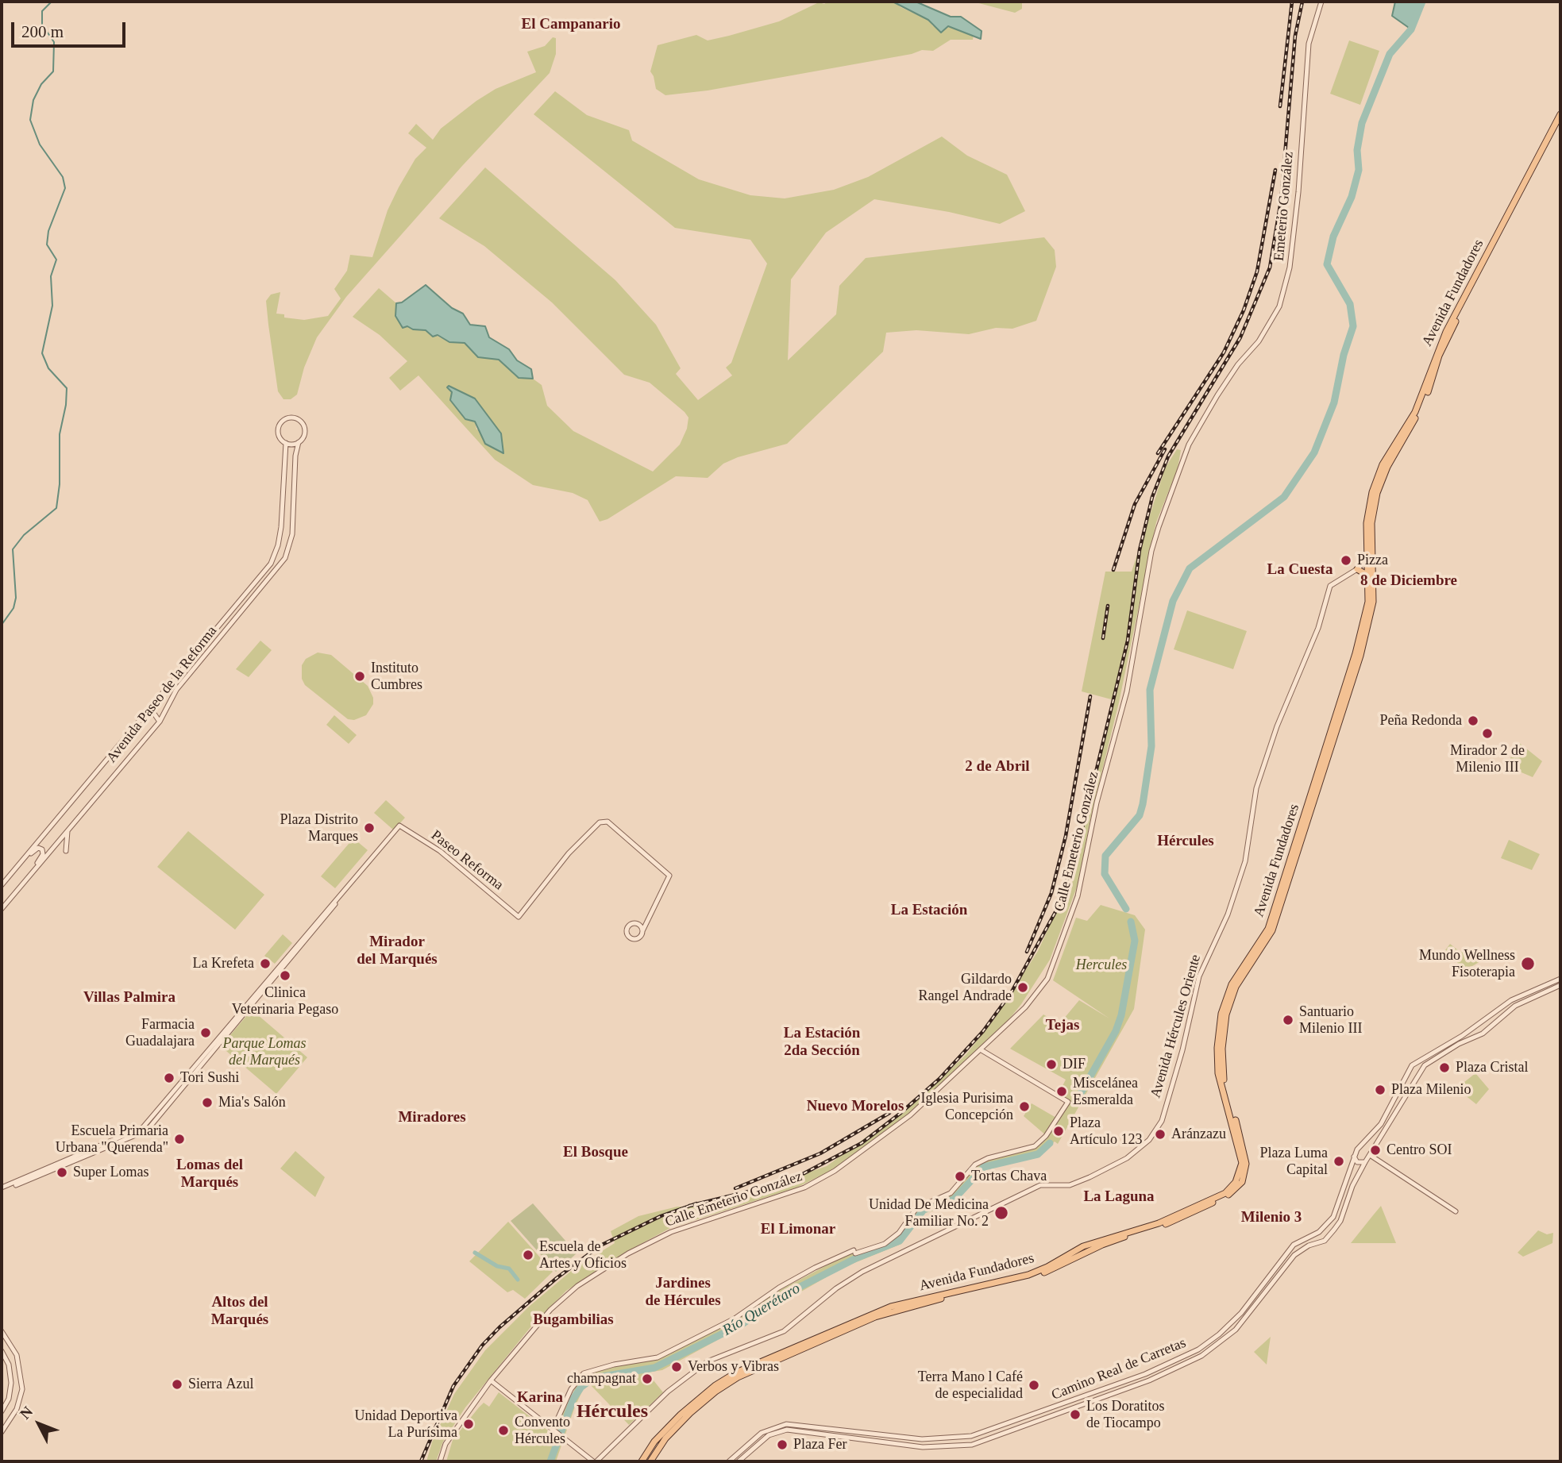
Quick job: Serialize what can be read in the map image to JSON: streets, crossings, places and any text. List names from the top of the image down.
{
  "streets": {
    "main road": ["Avenida Fundadores"],
    "street": [
      "Emeterio González",
      "Avenida Paseo de la Reforma",
      "Calle Emeterio González",
      "Paseo Reforma",
      "Avenida Hércules Oriente",
      "Camino Real de Carretas"
    ]
  },
  "crossings": [
    ["Emeterio González", "Calle Emeterio González"]
  ],
  "districts": [
    "El Campanario",
    "La Cuesta",
    "8 de Diciembre",
    "2 de Abril",
    "Hércules",
    "La Estación",
    "Mirador del Marqués",
    "Villas Palmira",
    "Tejas",
    "La Estación 2da Sección",
    "Nuevo Morelos",
    "Miradores",
    "El Bosque",
    "Lomas del Marqués",
    "La Laguna",
    "Milenio 3",
    "El Limonar",
    "Jardines de Hércules",
    "Altos del Marqués",
    "Bugambilias",
    "Karina",
    "Hércules"
  ],
  "water": ["Río Querétaro"],
  "parks": ["Hercules", "Parque Lomas del Marqués"],
  "places": [
    "Pizza",
    "Instituto Cumbres",
    "Peña Redonda",
    "Mirador 2 de Milenio III",
    "Plaza Distrito Marques",
    "La Krefeta",
    "Mundo Wellness Fisoterapia",
    "Clinica Veterinaria Pegaso",
    "Gildardo Rangel Andrade",
    "Santuario Milenio III",
    "Farmacia Guadalajara",
    "DIF",
    "Plaza Cristal",
    "Tori Sushi",
    "Plaza Milenio",
    "Miscelánea Esmeralda",
    "Mia's Salón",
    "Iglesia Purisima Concepción",
    "Plaza Artículo 123",
    "Aránzazu",
    "Escuela Primaria Urbana \"Querenda\"",
    "Centro SOI",
    "Plaza Luma Capital",
    "Super Lomas",
    "Tortas Chava",
    "Unidad De Medicina Familiar No. 2",
    "Escuela de Artes y Oficios",
    "Verbos y Vibras",
    "champagnat",
    "Sierra Azul",
    "Terra Mano l Café de especialidad",
    "Los Doratitos de Tiocampo",
    "Unidad Deportiva La Purísima",
    "Convento Hércules",
    "Plaza Fer"
  ],
  "scale_bar": "200 m",
  "north": "top left"
}
